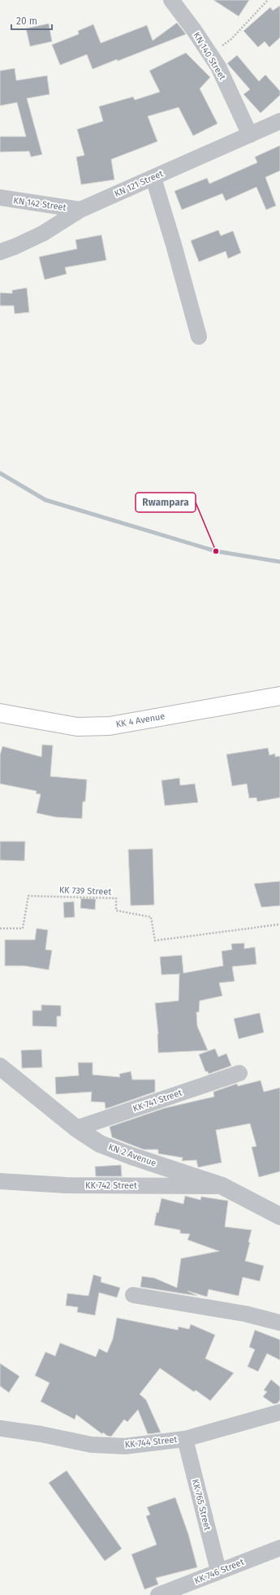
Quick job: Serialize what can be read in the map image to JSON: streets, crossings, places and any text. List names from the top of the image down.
{
  "streets": {
    "main road": ["KK 4 Avenue"],
    "street": [
      "KN 140 Street",
      "KN 121 Street",
      "KN 142 Street",
      "KK 741 Street",
      "KN 2 Avenue",
      "KK 742 Street",
      "KK 744 Street",
      "KK 765 Street",
      "KK 746 Street"
    ],
    "path": ["KK 739 Street"]
  },
  "crossings": [
    ["KN 140 Street", "KN 121 Street"],
    ["KN 121 Street", "KN 142 Street"],
    ["KK 741 Street", "KN 2 Avenue"],
    ["KN 2 Avenue", "KK 742 Street"],
    ["KK 744 Street", "KK 765 Street"],
    ["KK 765 Street", "KK 746 Street"]
  ],
  "places": ["Rwampara"],
  "scale_bar": "20 m"
}
